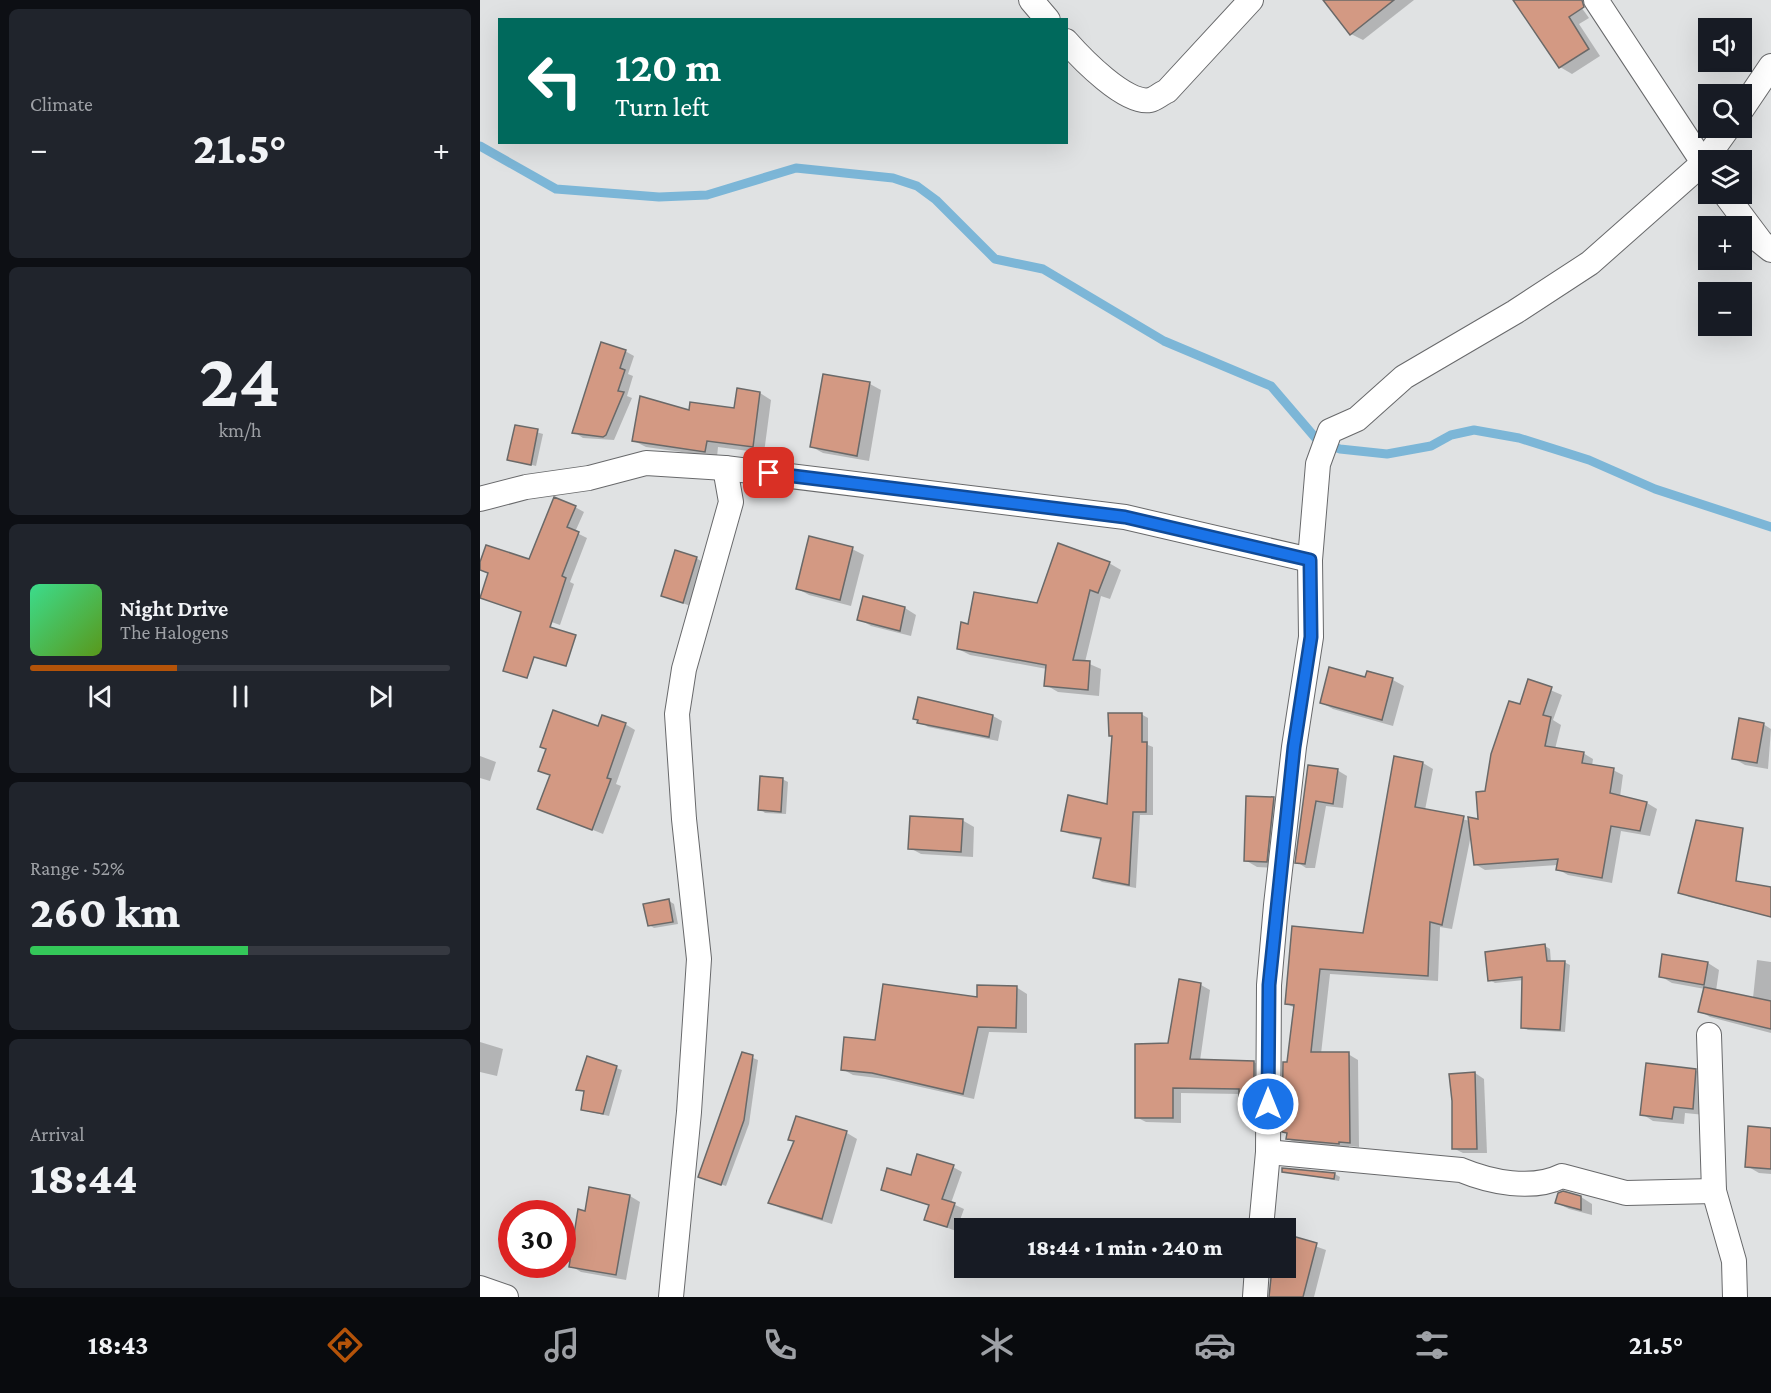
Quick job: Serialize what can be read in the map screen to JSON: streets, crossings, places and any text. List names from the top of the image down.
{
  "page": {
    "tile": [
      "Climate",
      ["24", "km/h"],
      ["Range · 52%", "260 km"],
      ["Arrival", "18:44"]
    ],
    "map_buttons": ["+", "−"],
    "turn": ["120 m", "Turn left"],
    "heat": ["−", "21.5°", "+"],
    "song": ["Night Drive", "The Halogens"],
    "limit": "30",
    "trip": "18:44 · 1 min · 240 m",
    "tabs": ["18:43", "21.5°"]
  }
}
